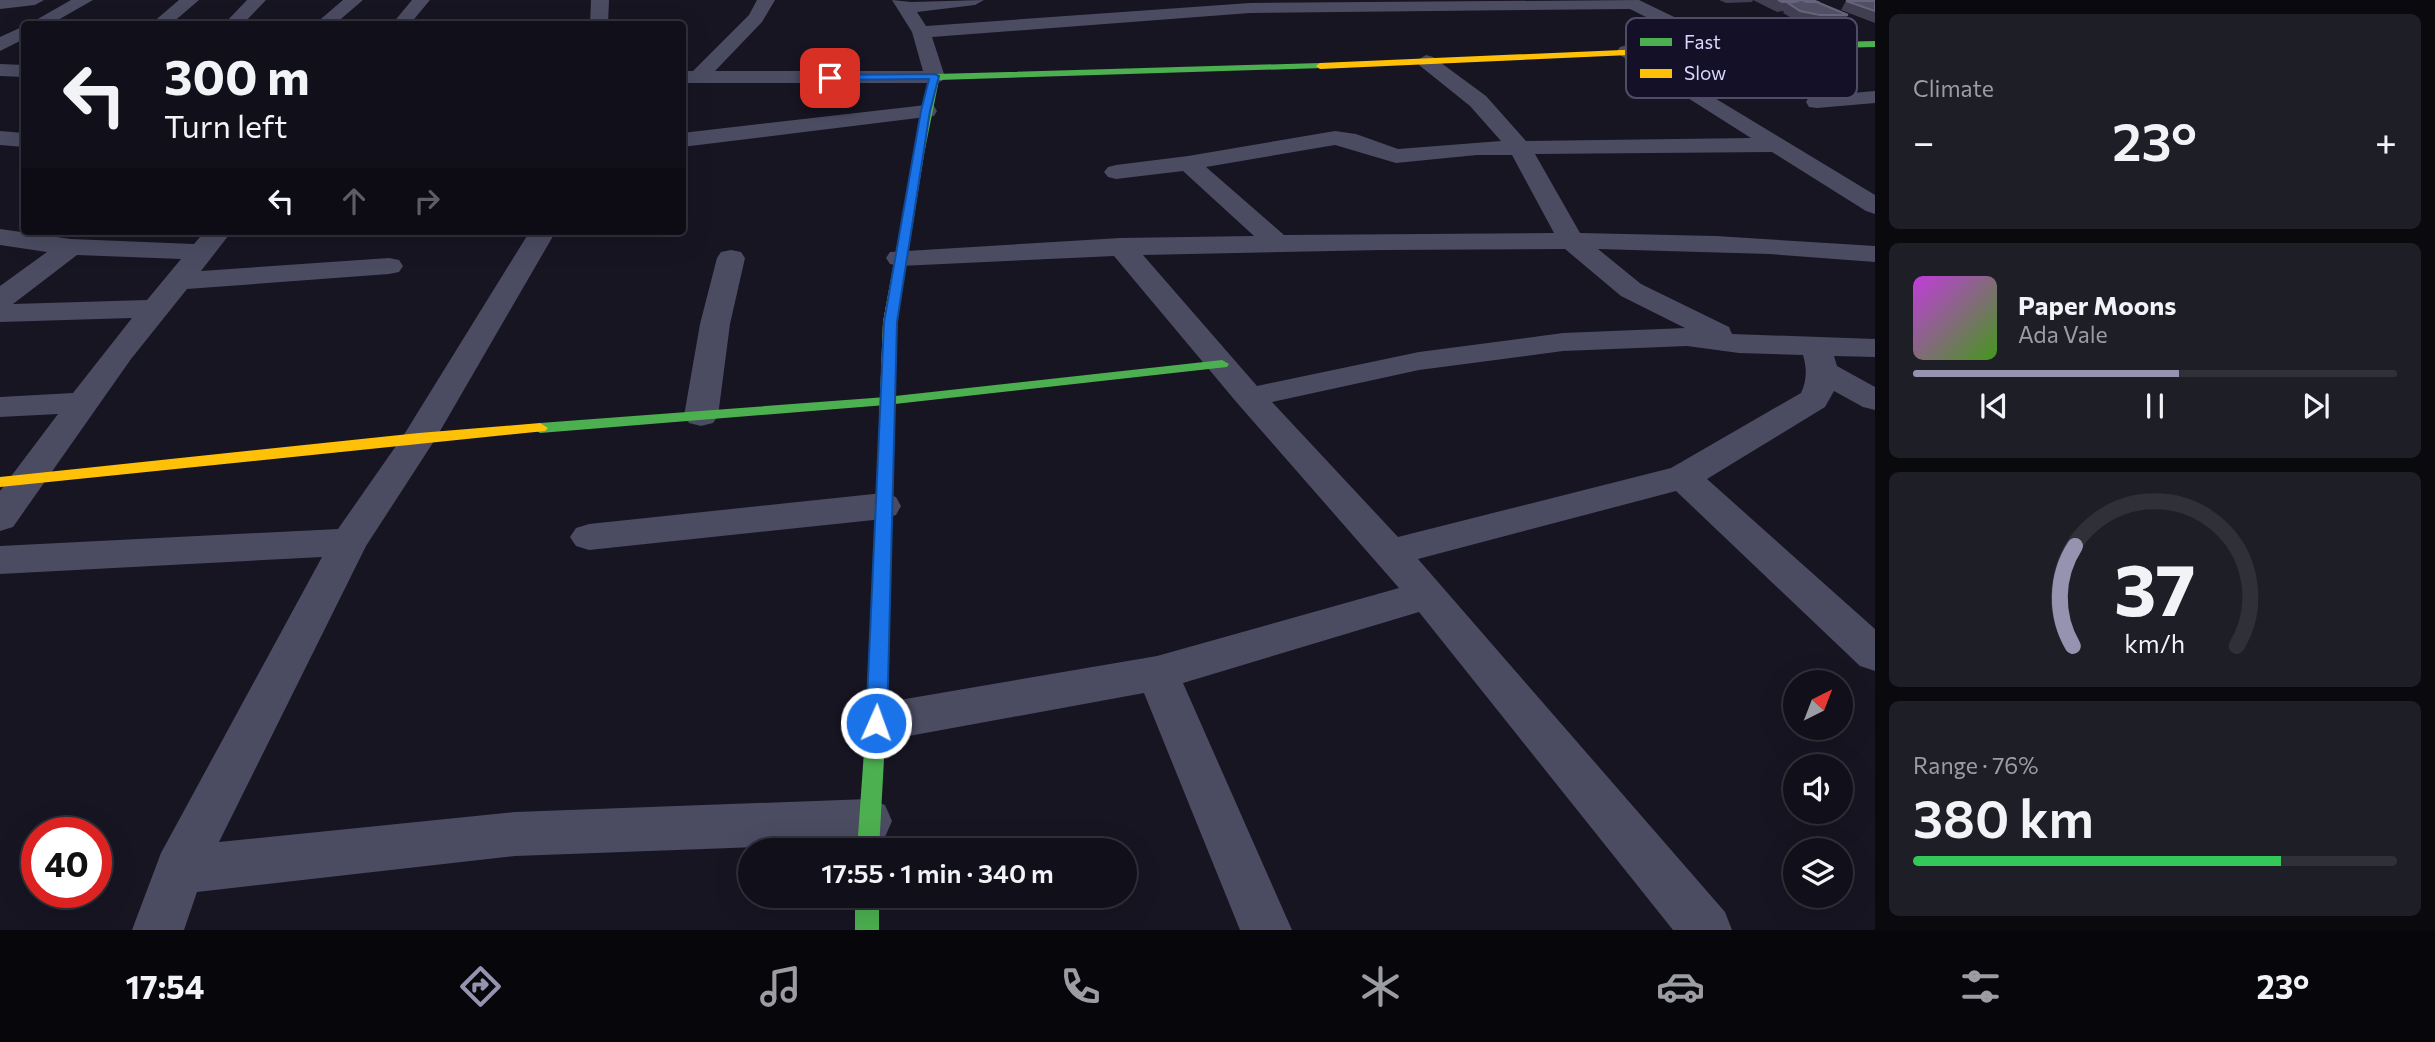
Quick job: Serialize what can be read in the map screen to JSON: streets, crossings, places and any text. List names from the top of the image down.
{
  "legend": ["Fast", "Slow"],
  "north": "top right",
  "page": {
    "tile": [
      "Climate",
      ["Range · 76%", "380 km"]
    ],
    "turn": ["300 m", "Turn left"],
    "heat": ["−", "23°", "+"],
    "song": ["Paper Moons", "Ada Vale"],
    "limit": "40",
    "trip": "17:55 · 1 min · 340 m",
    "tabs": ["17:54", "23°"],
    "gauge": ["37", "km/h"]
  }
}
